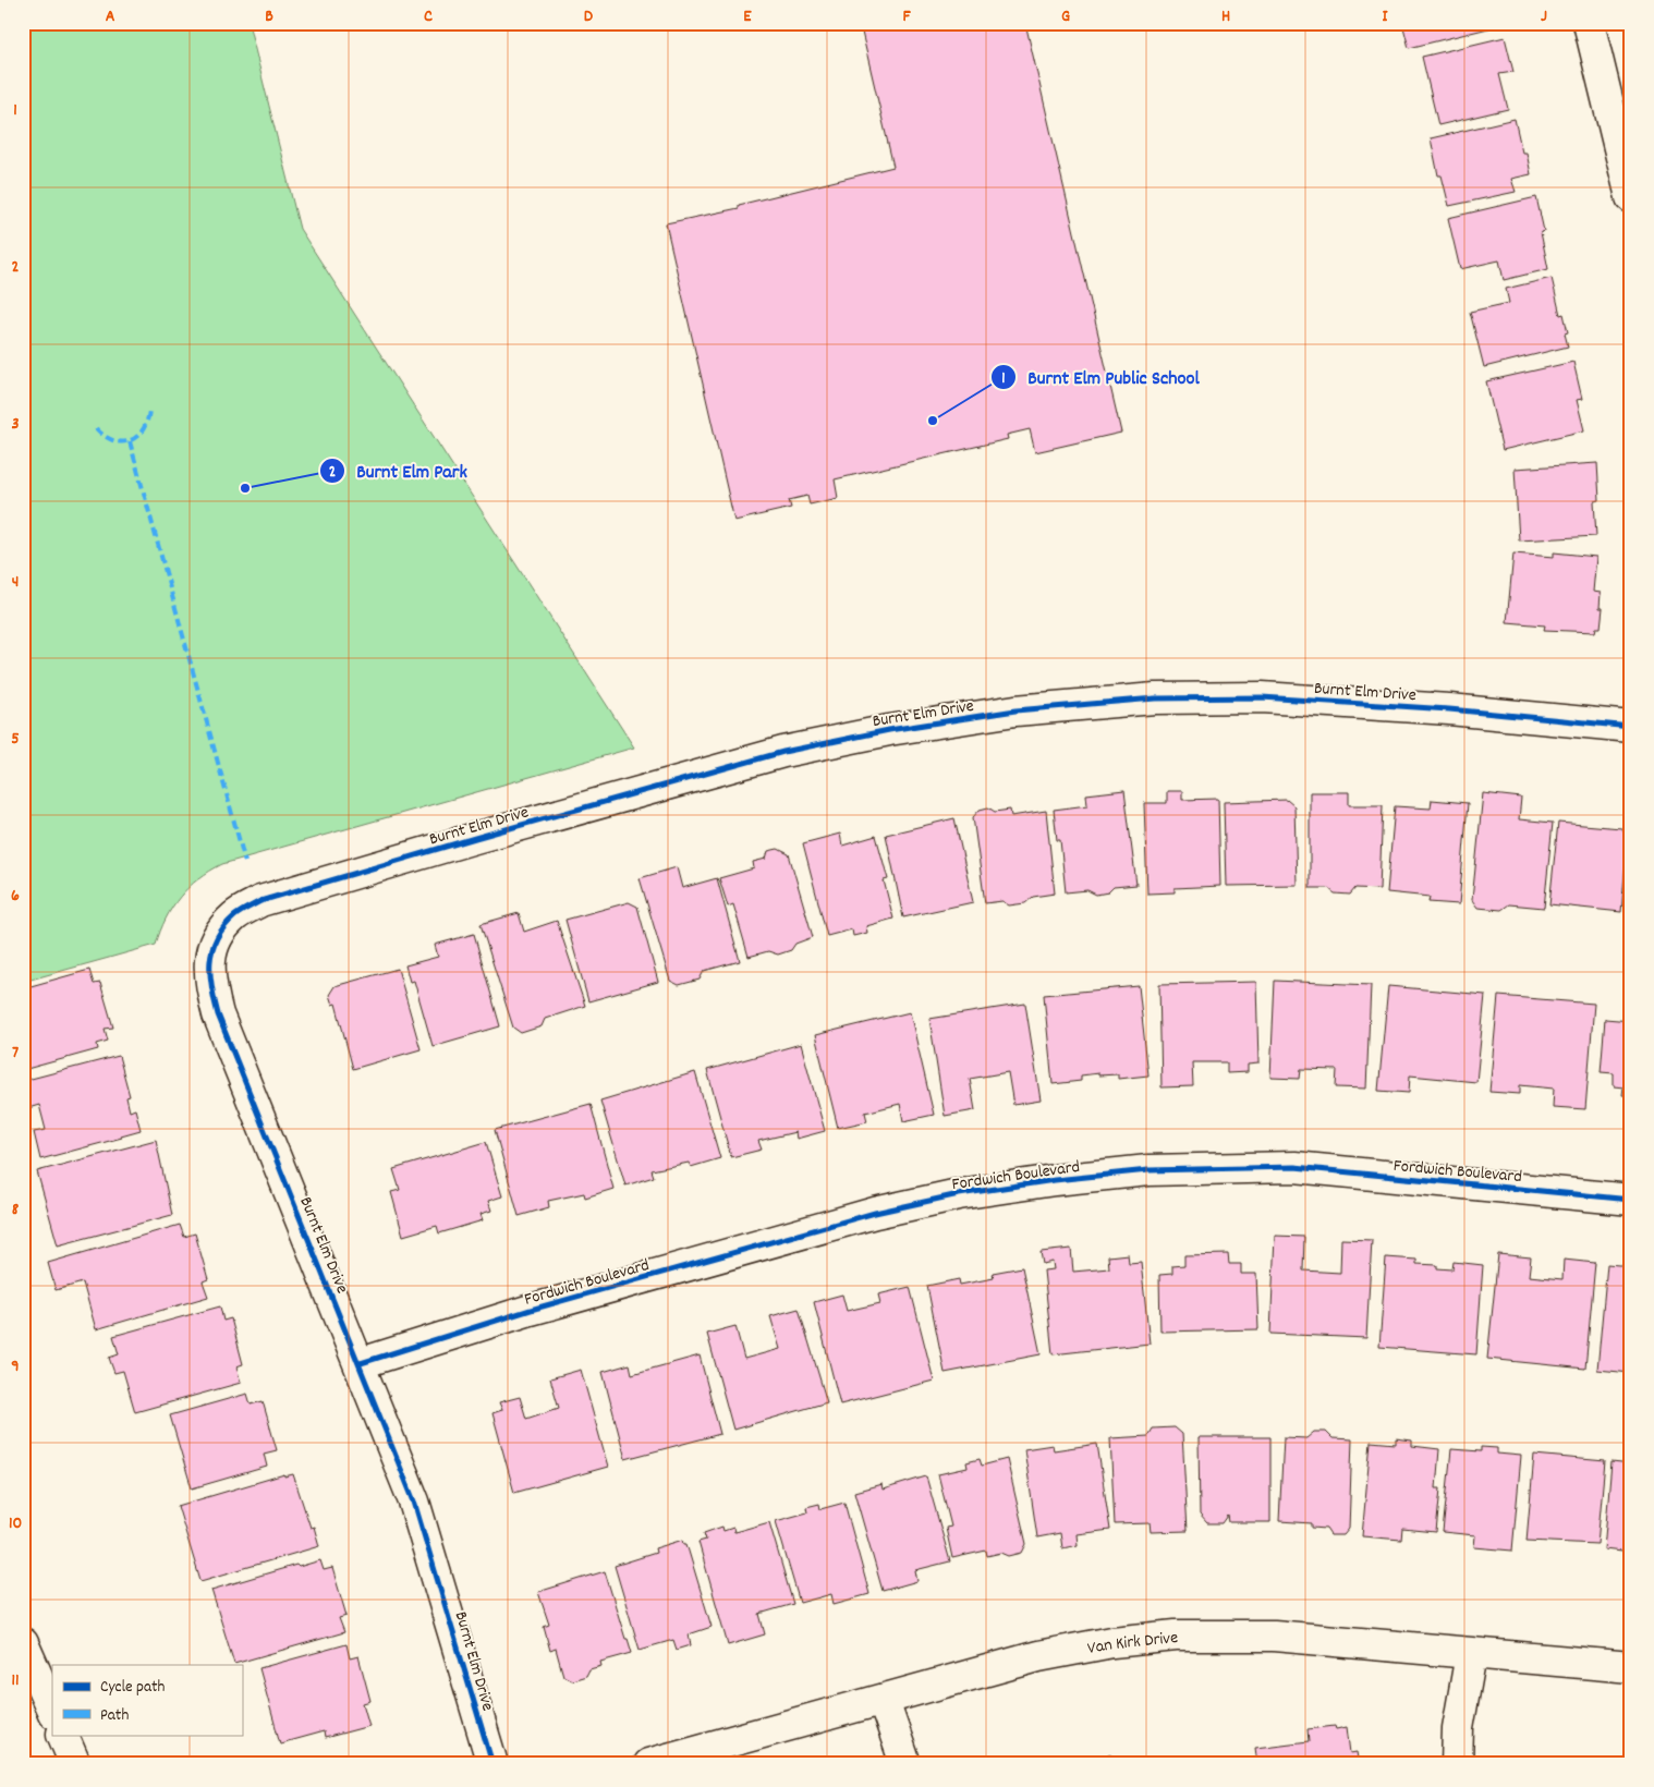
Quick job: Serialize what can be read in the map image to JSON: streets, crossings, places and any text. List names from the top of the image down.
{
  "streets": {
    "street": ["Burnt Elm Drive", "Fordwich Boulevard", "Van Kirk Drive"]
  },
  "crossings": [
    ["Burnt Elm Drive", "Fordwich Boulevard"]
  ],
  "places": ["Burnt Elm Public School", "Burnt Elm Park"],
  "legend": ["Cycle path", "Path"],
  "grid": {
    "columns": [
      "A",
      "B",
      "C",
      "D",
      "E",
      "F",
      "G",
      "H",
      "I",
      "J"
    ],
    "rows": [
      "1",
      "2",
      "3",
      "4",
      "5",
      "6",
      "7",
      "8",
      "9",
      "10",
      "11"
    ]
  }
}
